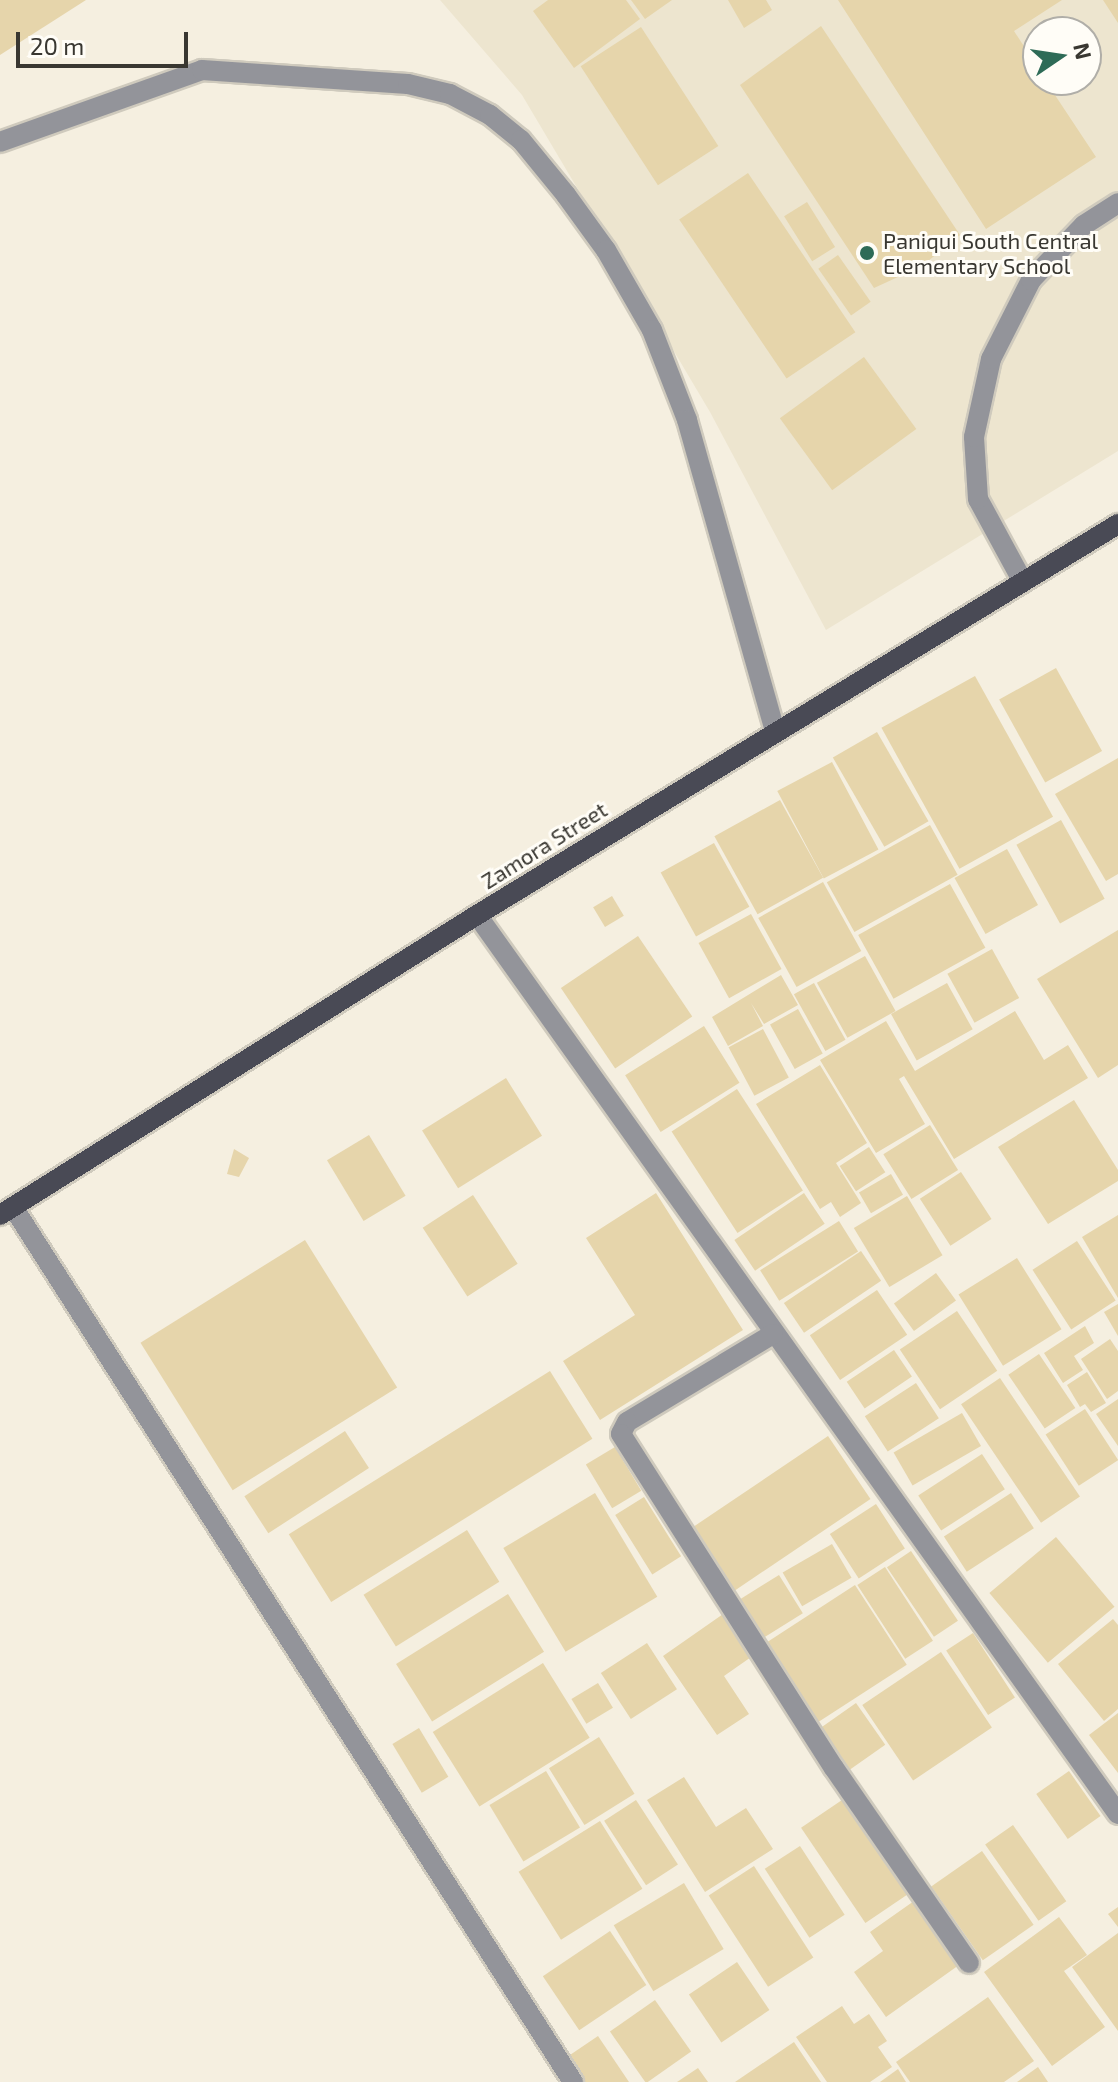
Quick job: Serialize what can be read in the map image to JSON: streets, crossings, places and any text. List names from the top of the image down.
{
  "streets": {
    "main road": ["Zamora Street"]
  },
  "places": ["Paniqui South Central Elementary School"],
  "scale_bar": "20 m",
  "north": "right"
}
